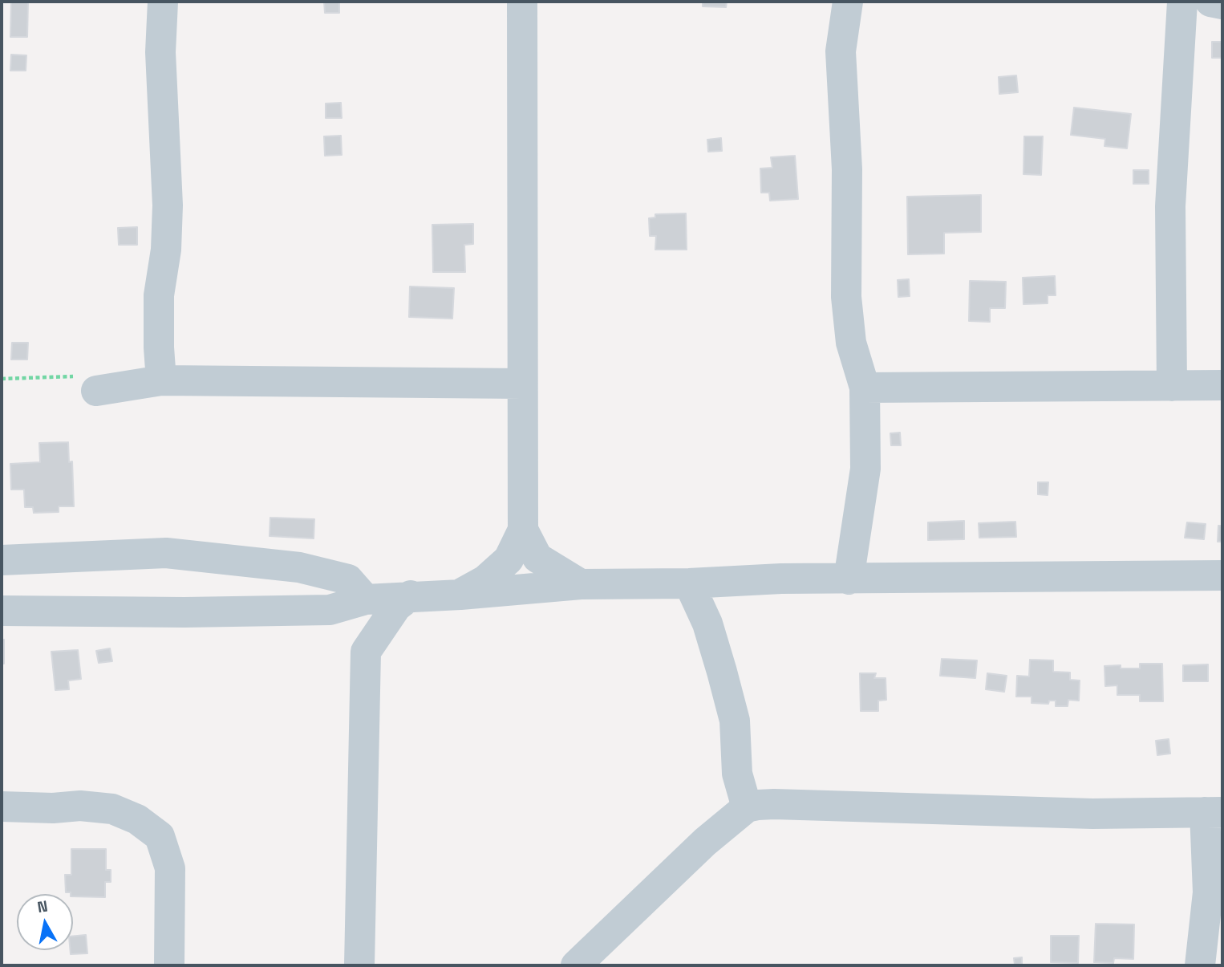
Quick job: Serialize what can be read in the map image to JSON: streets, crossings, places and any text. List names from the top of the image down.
{
  "north": "top"
}
